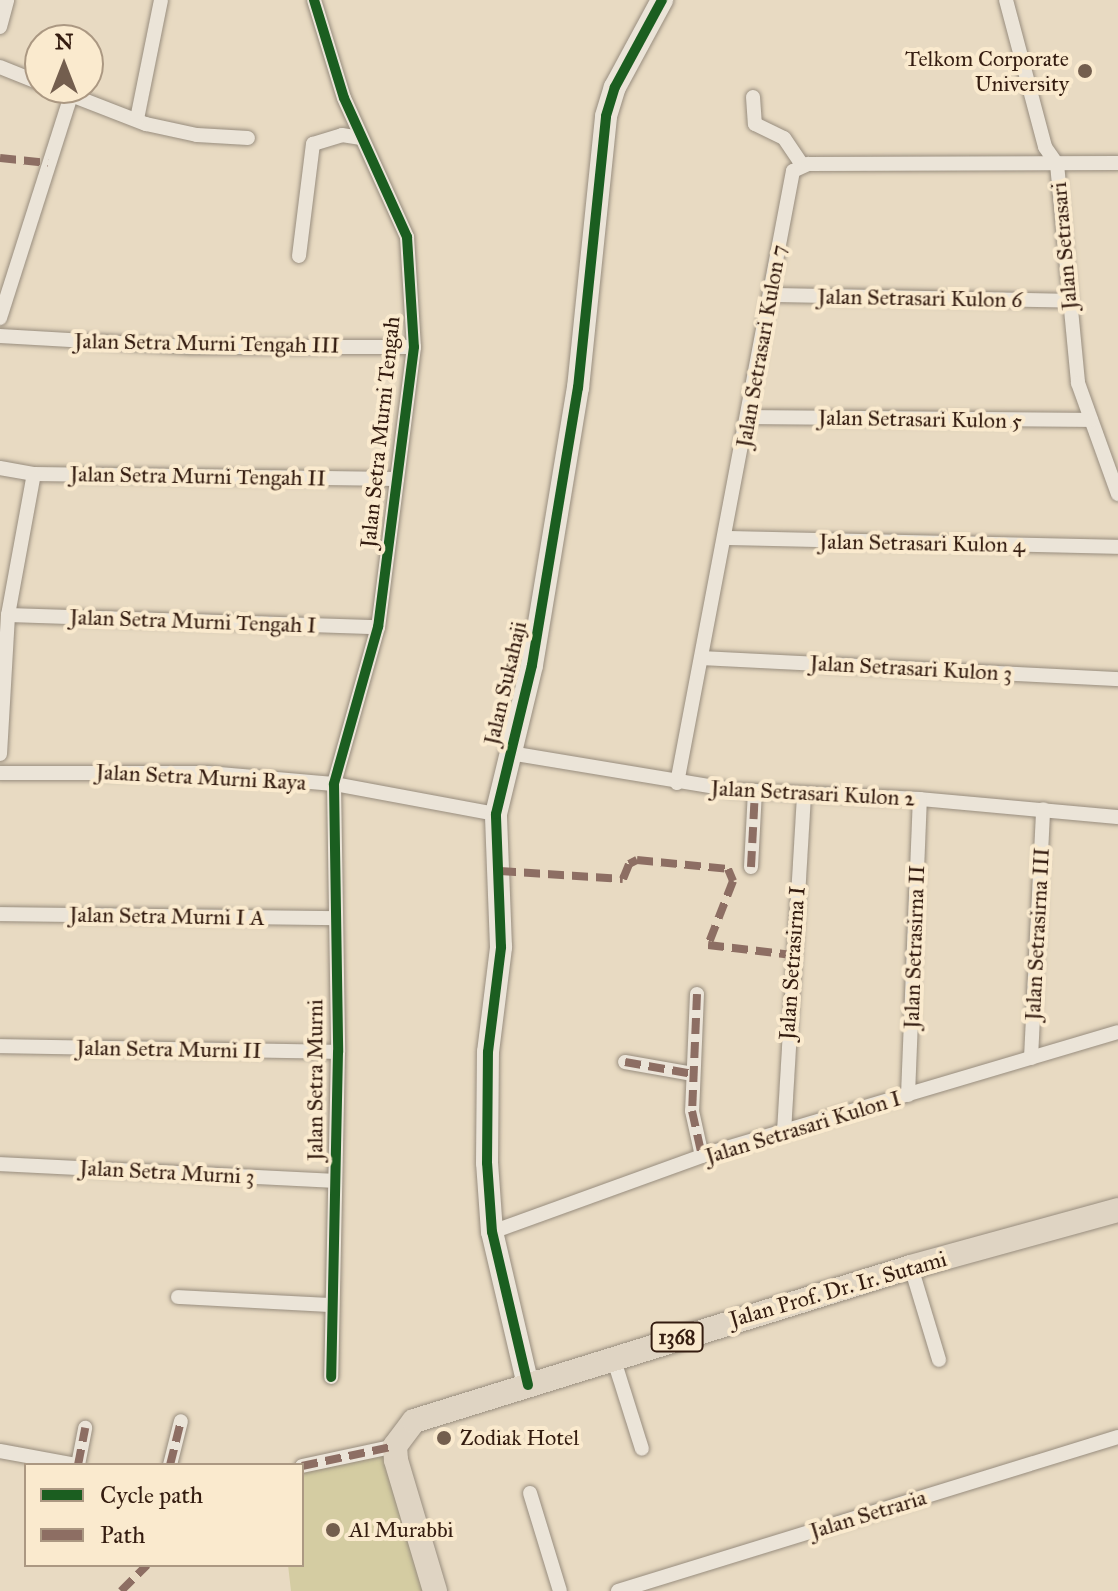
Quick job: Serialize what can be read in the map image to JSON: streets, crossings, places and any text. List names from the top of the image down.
{
  "streets": {
    "main road": ["Jalan Prof. Dr. Ir. Sutami", "1368"],
    "street": [
      "Jalan Setrasari",
      "Jalan Setrasari Kulon 6",
      "Jalan Setra Murni Tengah III",
      "Jalan Setrasari Kulon 7",
      "Jalan Setrasari Kulon 5",
      "Jalan Setra Murni Tengah",
      "Jalan Setra Murni Tengah II",
      "Jalan Setrasari Kulon 4",
      "Jalan Setra Murni Tengah I",
      "Jalan Setrasari Kulon 3",
      "Jalan Sukahaji",
      "Jalan Setra Murni Raya",
      "Jalan Setrasari Kulon 2",
      "Jalan Setra Murni I A",
      "Jalan Setrasirna III",
      "Jalan Setrasirna II",
      "Jalan Setrasirna I",
      "Jalan Setra Murni II",
      "Jalan Setra Murni",
      "Jalan Setrasari Kulon I",
      "Jalan Setra Murni 3",
      "Jalan Setraria"
    ]
  },
  "crossings": [
    ["Jalan Setrasari", "Jalan Setrasari Kulon 6"],
    ["Jalan Setrasari", "Jalan Setrasari Kulon 5"],
    ["Jalan Setrasari Kulon 6", "Jalan Setrasari Kulon 7"],
    ["Jalan Setra Murni Tengah III", "Jalan Setra Murni Tengah"],
    ["Jalan Setrasari Kulon 7", "Jalan Setrasari Kulon 5"],
    ["Jalan Setrasari Kulon 7", "Jalan Setrasari Kulon 4"],
    ["Jalan Setrasari Kulon 7", "Jalan Setrasari Kulon 3"],
    ["Jalan Setrasari Kulon 7", "Jalan Setrasari Kulon 2"],
    ["Jalan Setra Murni Tengah", "Jalan Setra Murni Tengah II"],
    ["Jalan Setra Murni Tengah", "Jalan Setra Murni Tengah I"],
    ["Jalan Setra Murni Tengah", "Jalan Setra Murni Raya"],
    ["Jalan Setra Murni Tengah", "Jalan Setra Murni"],
    ["Jalan Sukahaji", "Jalan Setra Murni Raya"],
    ["Jalan Sukahaji", "Jalan Setrasari Kulon 2"],
    ["Jalan Sukahaji", "Jalan Setrasari Kulon I"],
    ["Jalan Sukahaji", "Jalan Prof. Dr. Ir. Sutami"],
    ["Jalan Setra Murni Raya", "Jalan Setra Murni"],
    ["Jalan Setrasari Kulon 2", "Jalan Setrasirna III"],
    ["Jalan Setrasari Kulon 2", "Jalan Setrasirna II"],
    ["Jalan Setrasari Kulon 2", "Jalan Setrasirna I"],
    ["Jalan Setra Murni I A", "Jalan Setra Murni"],
    ["Jalan Setrasirna III", "Jalan Setrasari Kulon I"],
    ["Jalan Setrasirna II", "Jalan Setrasari Kulon I"],
    ["Jalan Setrasirna I", "Jalan Setrasari Kulon I"],
    ["Jalan Setra Murni II", "Jalan Setra Murni"],
    ["Jalan Setra Murni", "Jalan Setra Murni 3"]
  ],
  "places": ["Telkom Corporate University", "Zodiak Hotel", "Al Murabbi"],
  "legend": ["Cycle path", "Path"],
  "north": "top"
}
